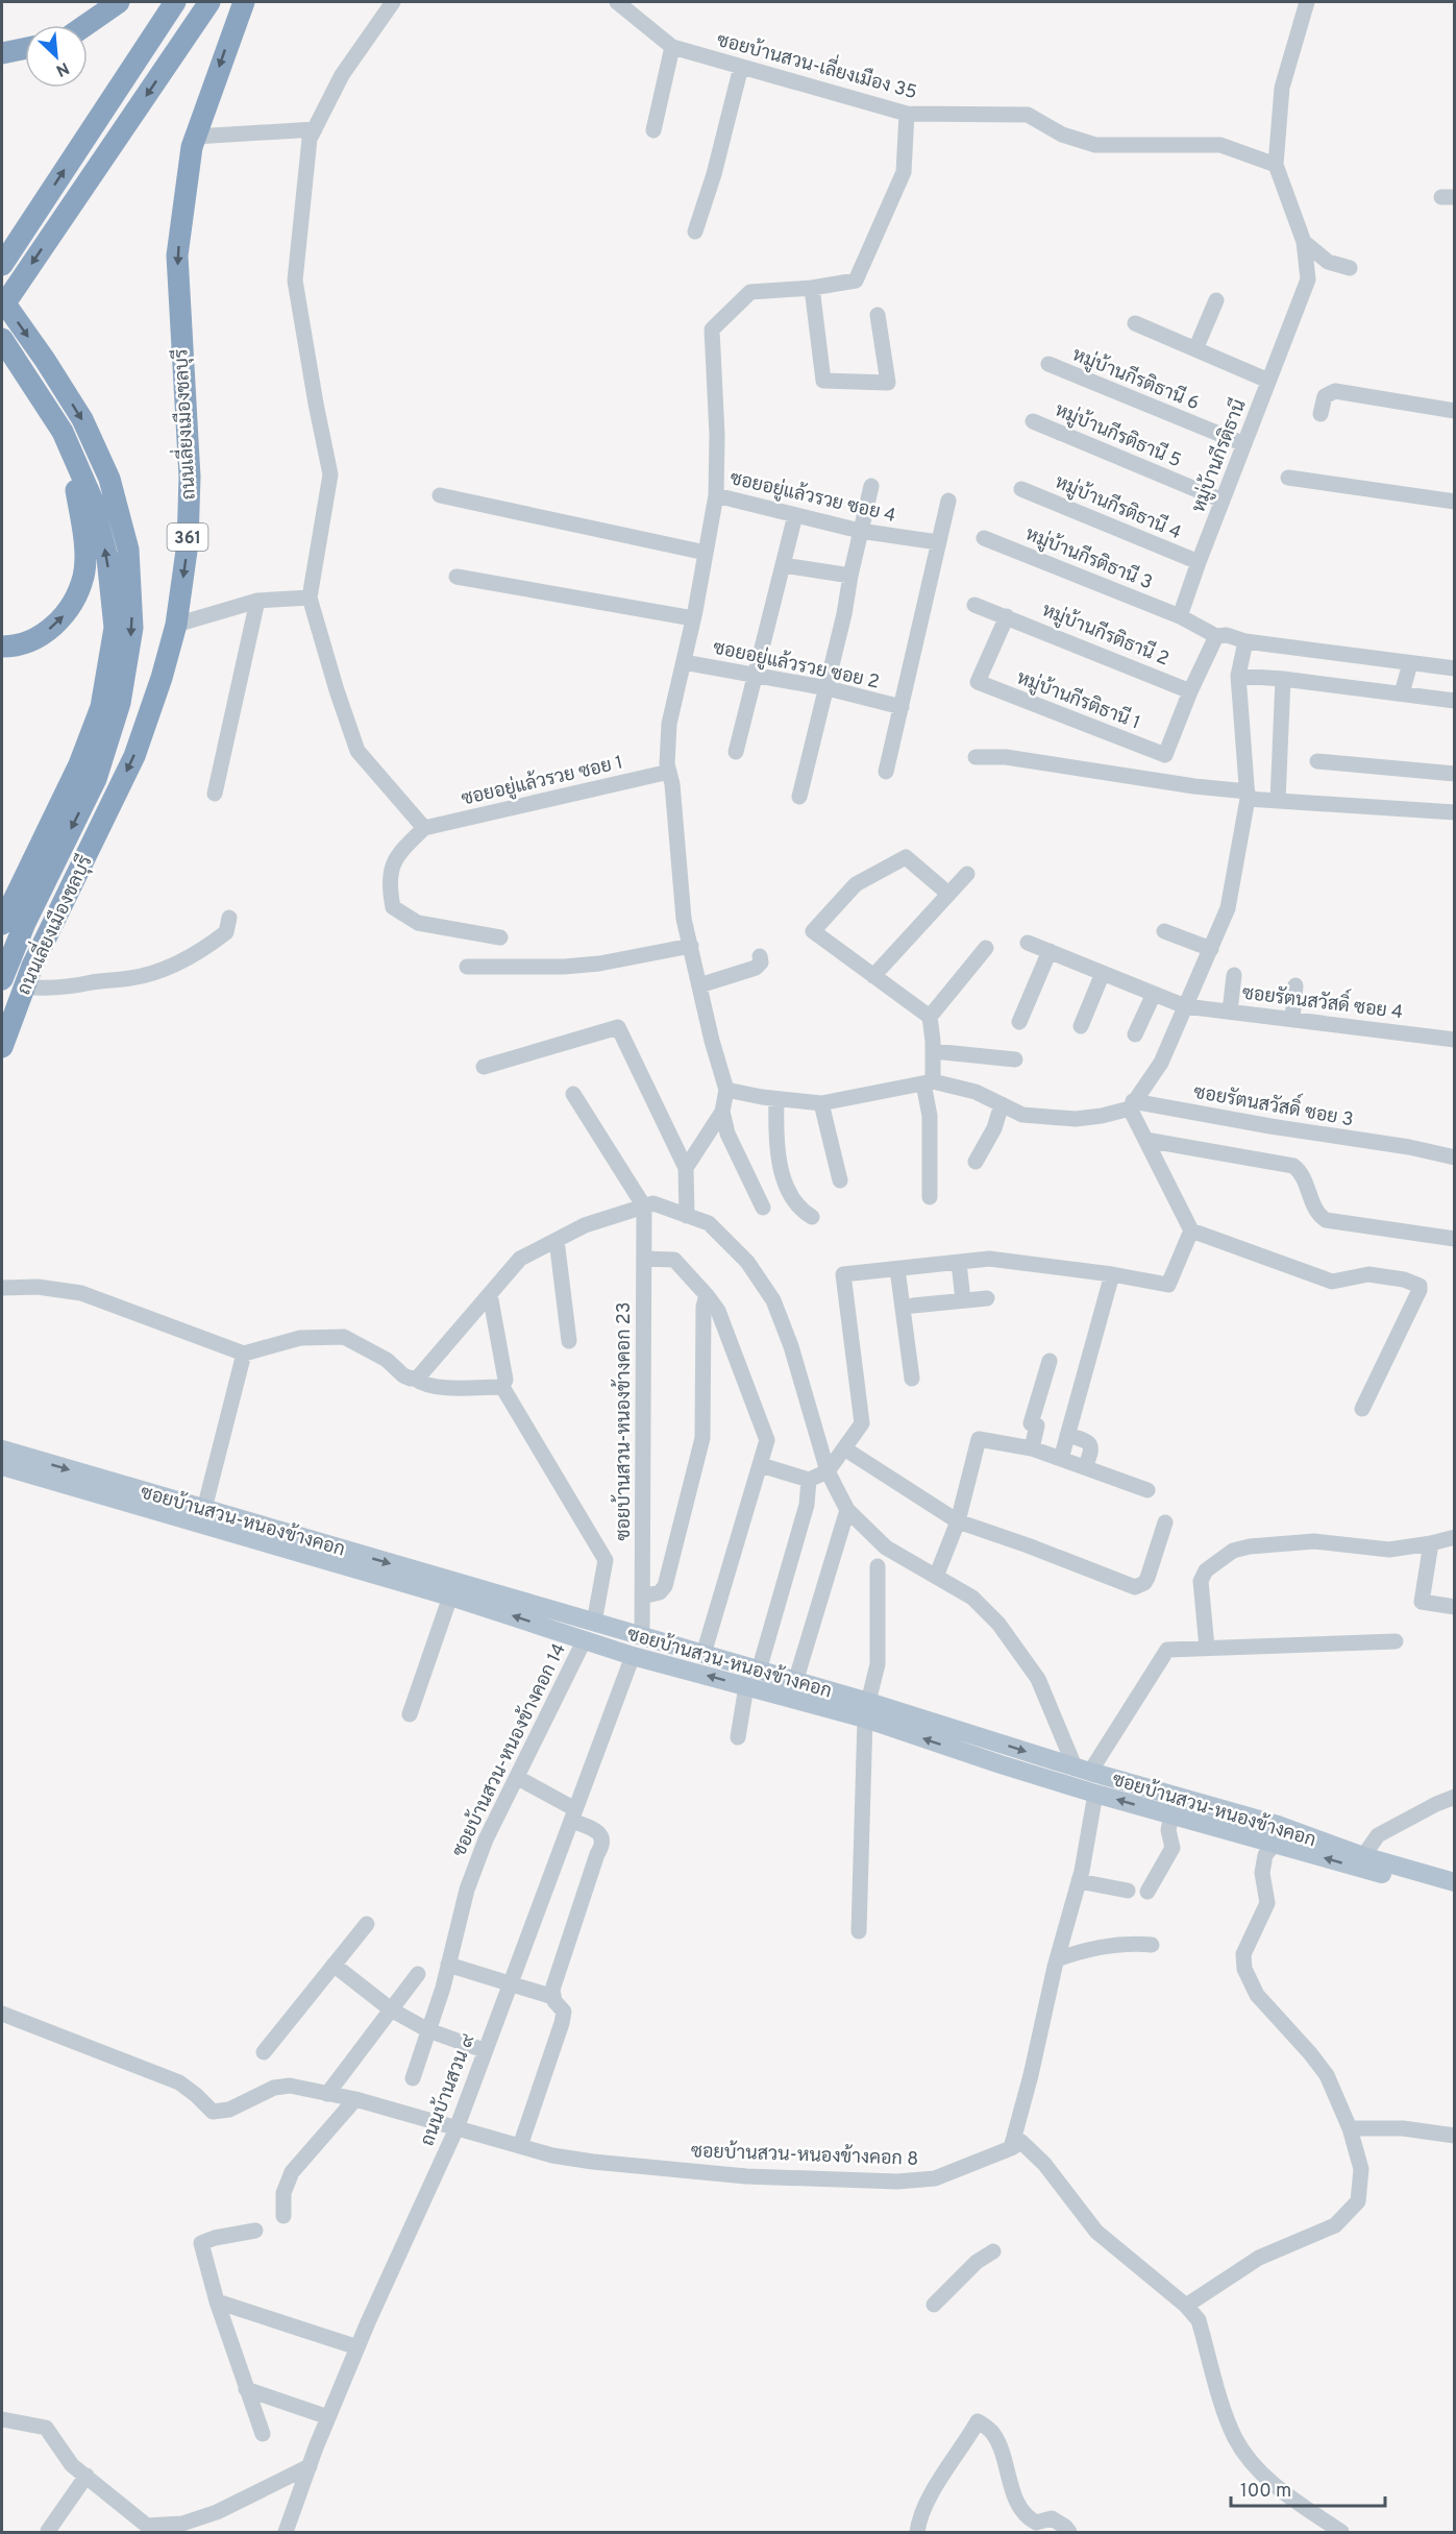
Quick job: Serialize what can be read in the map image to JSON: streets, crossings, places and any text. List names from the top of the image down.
{
  "streets": {
    "highway": ["ถนนเลี่ยงเมืองชลบุรี", "361"],
    "main road": ["ซอยบ้านสวน-หนองข้างคอก"],
    "street": [
      "ซอยบ้านสวน-เลี่ยงเมือง 35",
      "หมู่บ้านกีรติธานี 6",
      "หมู่บ้านกีรติธานี 5",
      "หมู่บ้านกีรติธานี",
      "ซอยอยู่แล้วรวย ซอย 4",
      "หมู่บ้านกีรติธานี 4",
      "หมู่บ้านกีรติธานี 3",
      "หมู่บ้านกีรติธานี 2",
      "ซอยอยู่แล้วรวย ซอย 2",
      "หมู่บ้านกีรติธานี 1",
      "ซอยอยู่แล้วรวย ซอย 1",
      "ซอยรัตนสวัสดิ์ ซอย 4",
      "ซอยรัตนสวัสดิ์ ซอย 3",
      "ซอยบ้านสวน-หนองข้างคอก 23",
      "ซอยบ้านสวน-หนองข้างคอก 14",
      "ถนนบ้านสวน ๙",
      "ซอยบ้านสวน-หนองข้างคอก 8"
    ]
  },
  "crossings": [
    ["ซอยบ้านสวน-เลี่ยงเมือง 35", "หมู่บ้านกีรติธานี"],
    ["หมู่บ้านกีรติธานี 6", "หมู่บ้านกีรติธานี"],
    ["หมู่บ้านกีรติธานี 5", "หมู่บ้านกีรติธานี"],
    ["หมู่บ้านกีรติธานี", "หมู่บ้านกีรติธานี 4"],
    ["หมู่บ้านกีรติธานี", "หมู่บ้านกีรติธานี 3"],
    ["หมู่บ้านกีรติธานี 2", "หมู่บ้านกีรติธานี 1"],
    ["ซอยบ้านสวน-หนองข้างคอก 23", "ซอยบ้านสวน-หนองข้างคอก"],
    ["ซอยบ้านสวน-หนองข้างคอก", "ซอยบ้านสวน-หนองข้างคอก 14"],
    ["ซอยบ้านสวน-หนองข้างคอก", "ถนนบ้านสวน ๙"],
    ["ถนนบ้านสวน ๙", "ซอยบ้านสวน-หนองข้างคอก 8"]
  ],
  "scale_bar": "100 m",
  "north": "bottom right"
}
